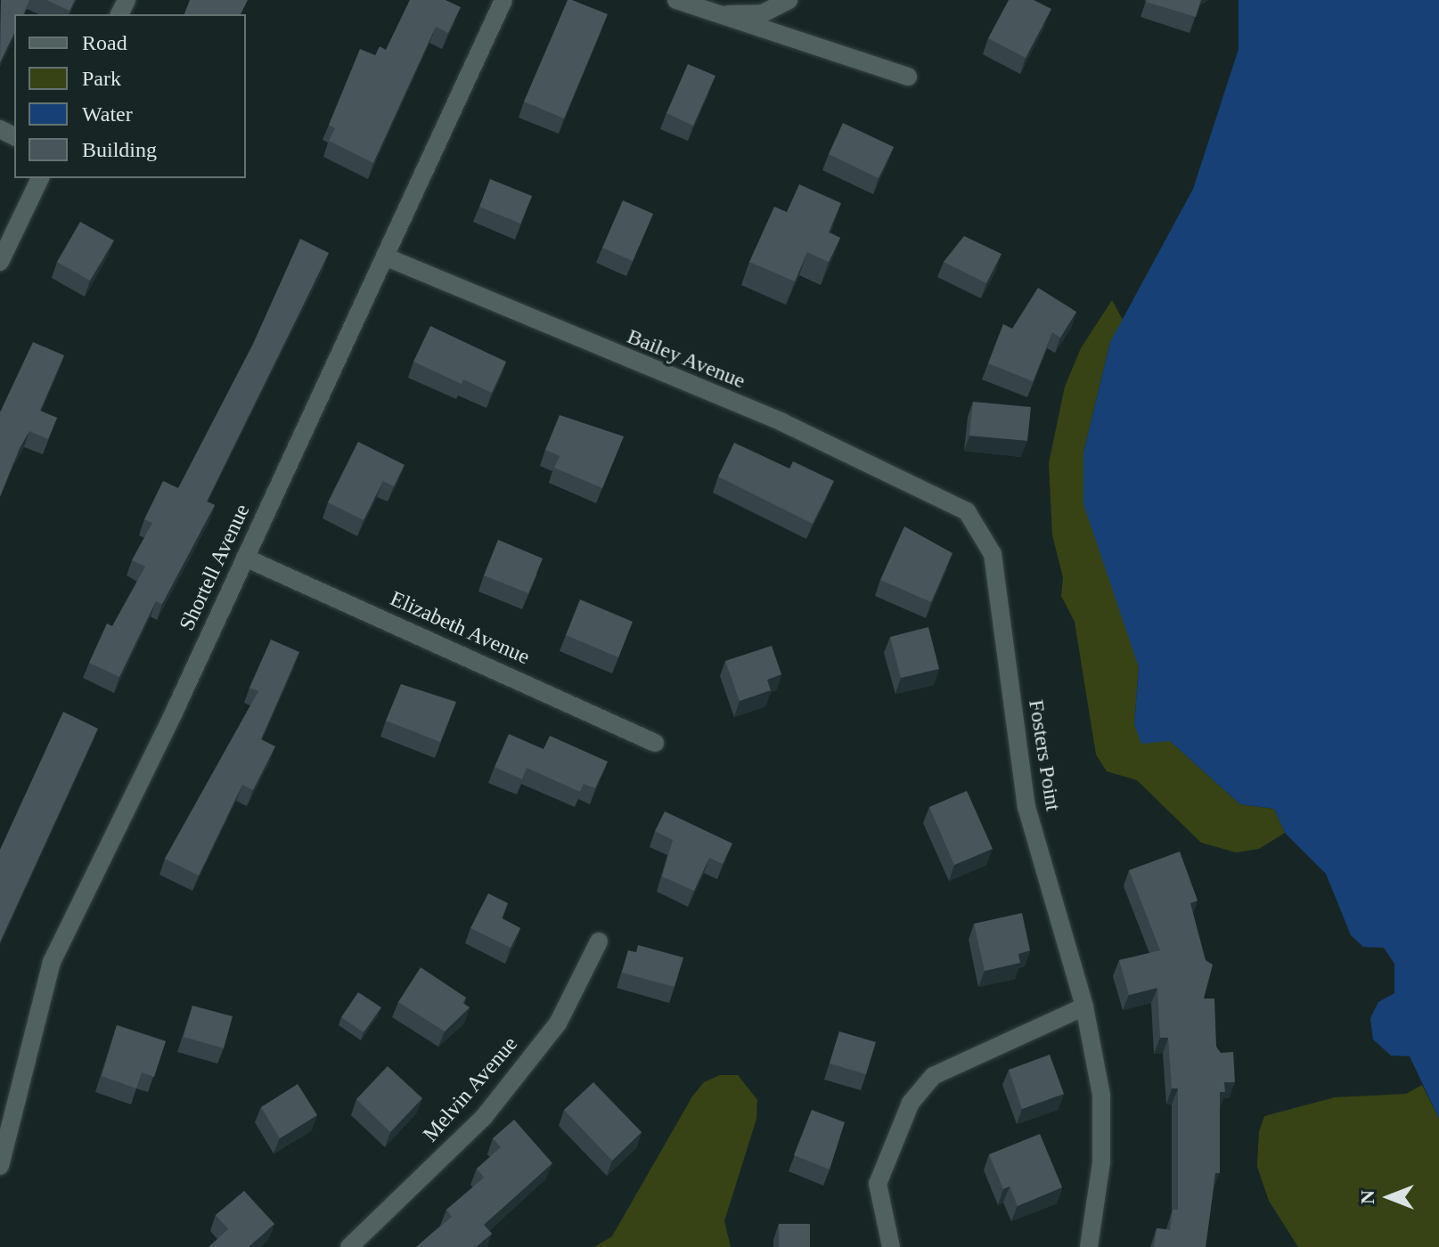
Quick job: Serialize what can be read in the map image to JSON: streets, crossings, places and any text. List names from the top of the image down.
{
  "streets": {
    "street": [
      "Bailey Avenue",
      "Shortell Avenue",
      "Elizabeth Avenue",
      "Fosters Point",
      "Melvin Avenue"
    ]
  },
  "crossings": [
    ["Bailey Avenue", "Shortell Avenue"],
    ["Bailey Avenue", "Fosters Point"],
    ["Shortell Avenue", "Elizabeth Avenue"]
  ],
  "legend": [
    "Road",
    "Park",
    "Water",
    "Building"
  ],
  "north": "left"
}
